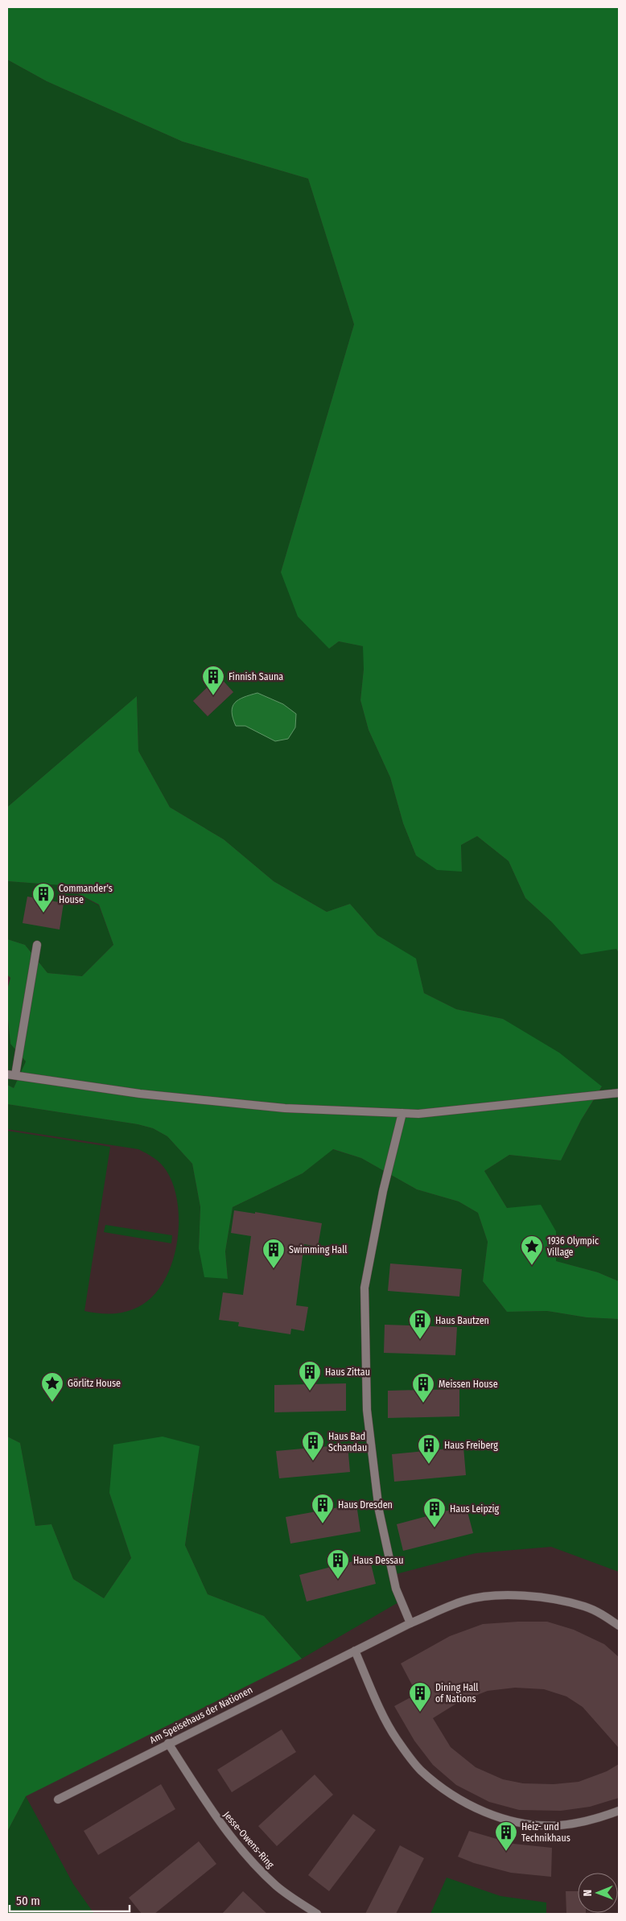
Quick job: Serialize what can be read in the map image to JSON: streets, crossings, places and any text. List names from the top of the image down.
{
  "streets": {
    "street": ["Am Speisehaus der Nationen", "Jesse-Owens-Ring"]
  },
  "crossings": [
    ["Am Speisehaus der Nationen", "Jesse-Owens-Ring"]
  ],
  "places": {
    "building": [
      "Finnish Sauna",
      "Commander's House",
      "Swimming Hall",
      "Haus Bautzen",
      "Haus Zittau",
      "Meissen House",
      "Haus Bad Schandau",
      "Haus Freiberg",
      "Haus Dresden",
      "Haus Leipzig",
      "Haus Dessau",
      "Dining Hall of Nations",
      "Heiz- und Technikhaus"
    ],
    "place": ["1936 Olympic Village", "Görlitz House"]
  },
  "scale_bar": "50 m",
  "north": "left"
}
